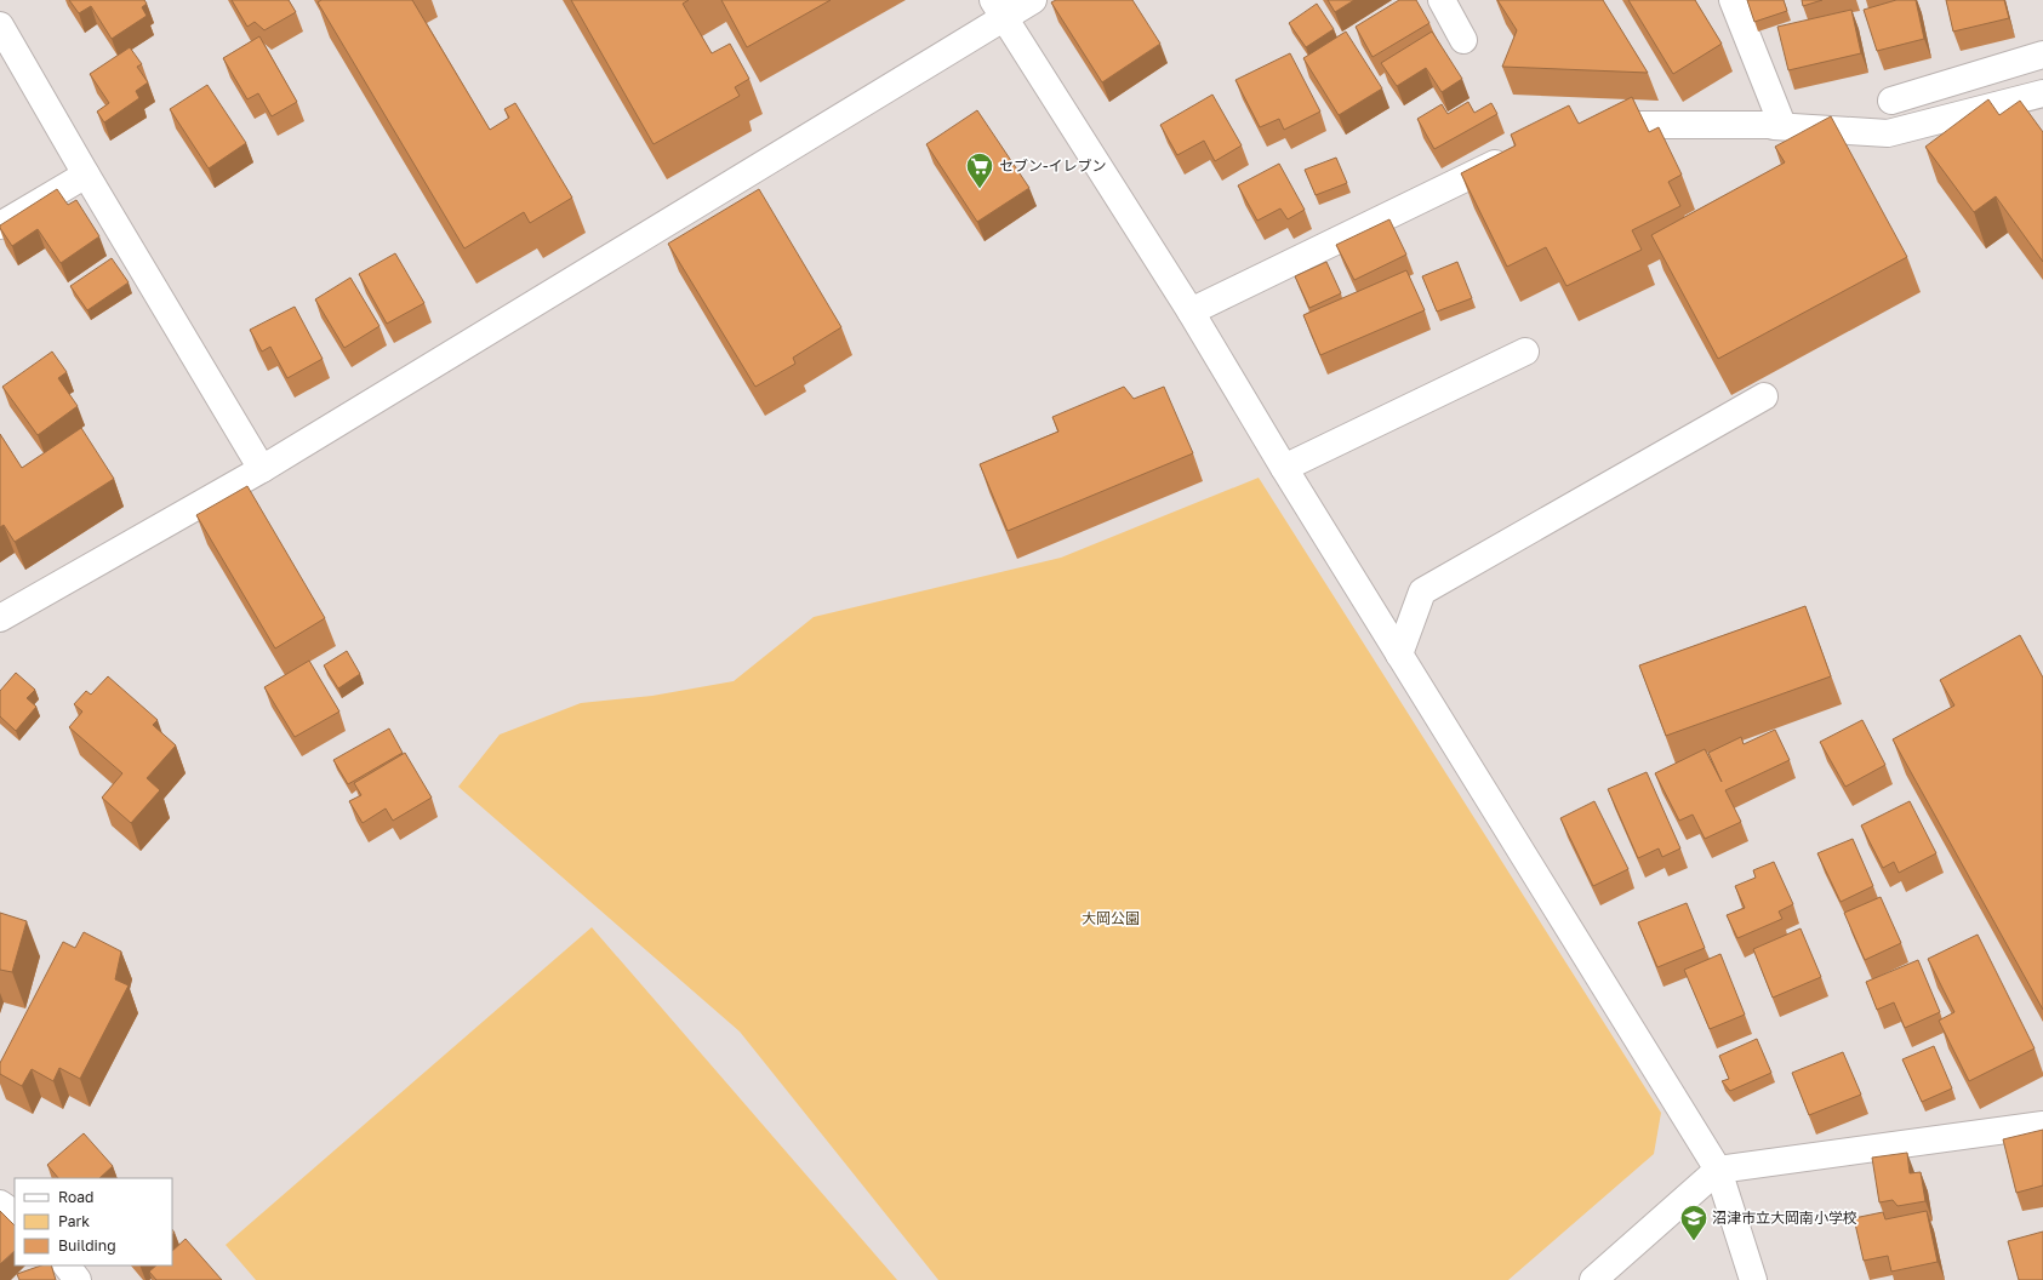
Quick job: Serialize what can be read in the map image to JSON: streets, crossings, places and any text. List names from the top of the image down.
{
  "parks": ["大岡公園"],
  "places": {
    "supermarket": ["セブン-イレブン"],
    "school or university": ["沼津市立大岡南小学校"]
  },
  "legend": ["Road", "Park", "Building"]
}
